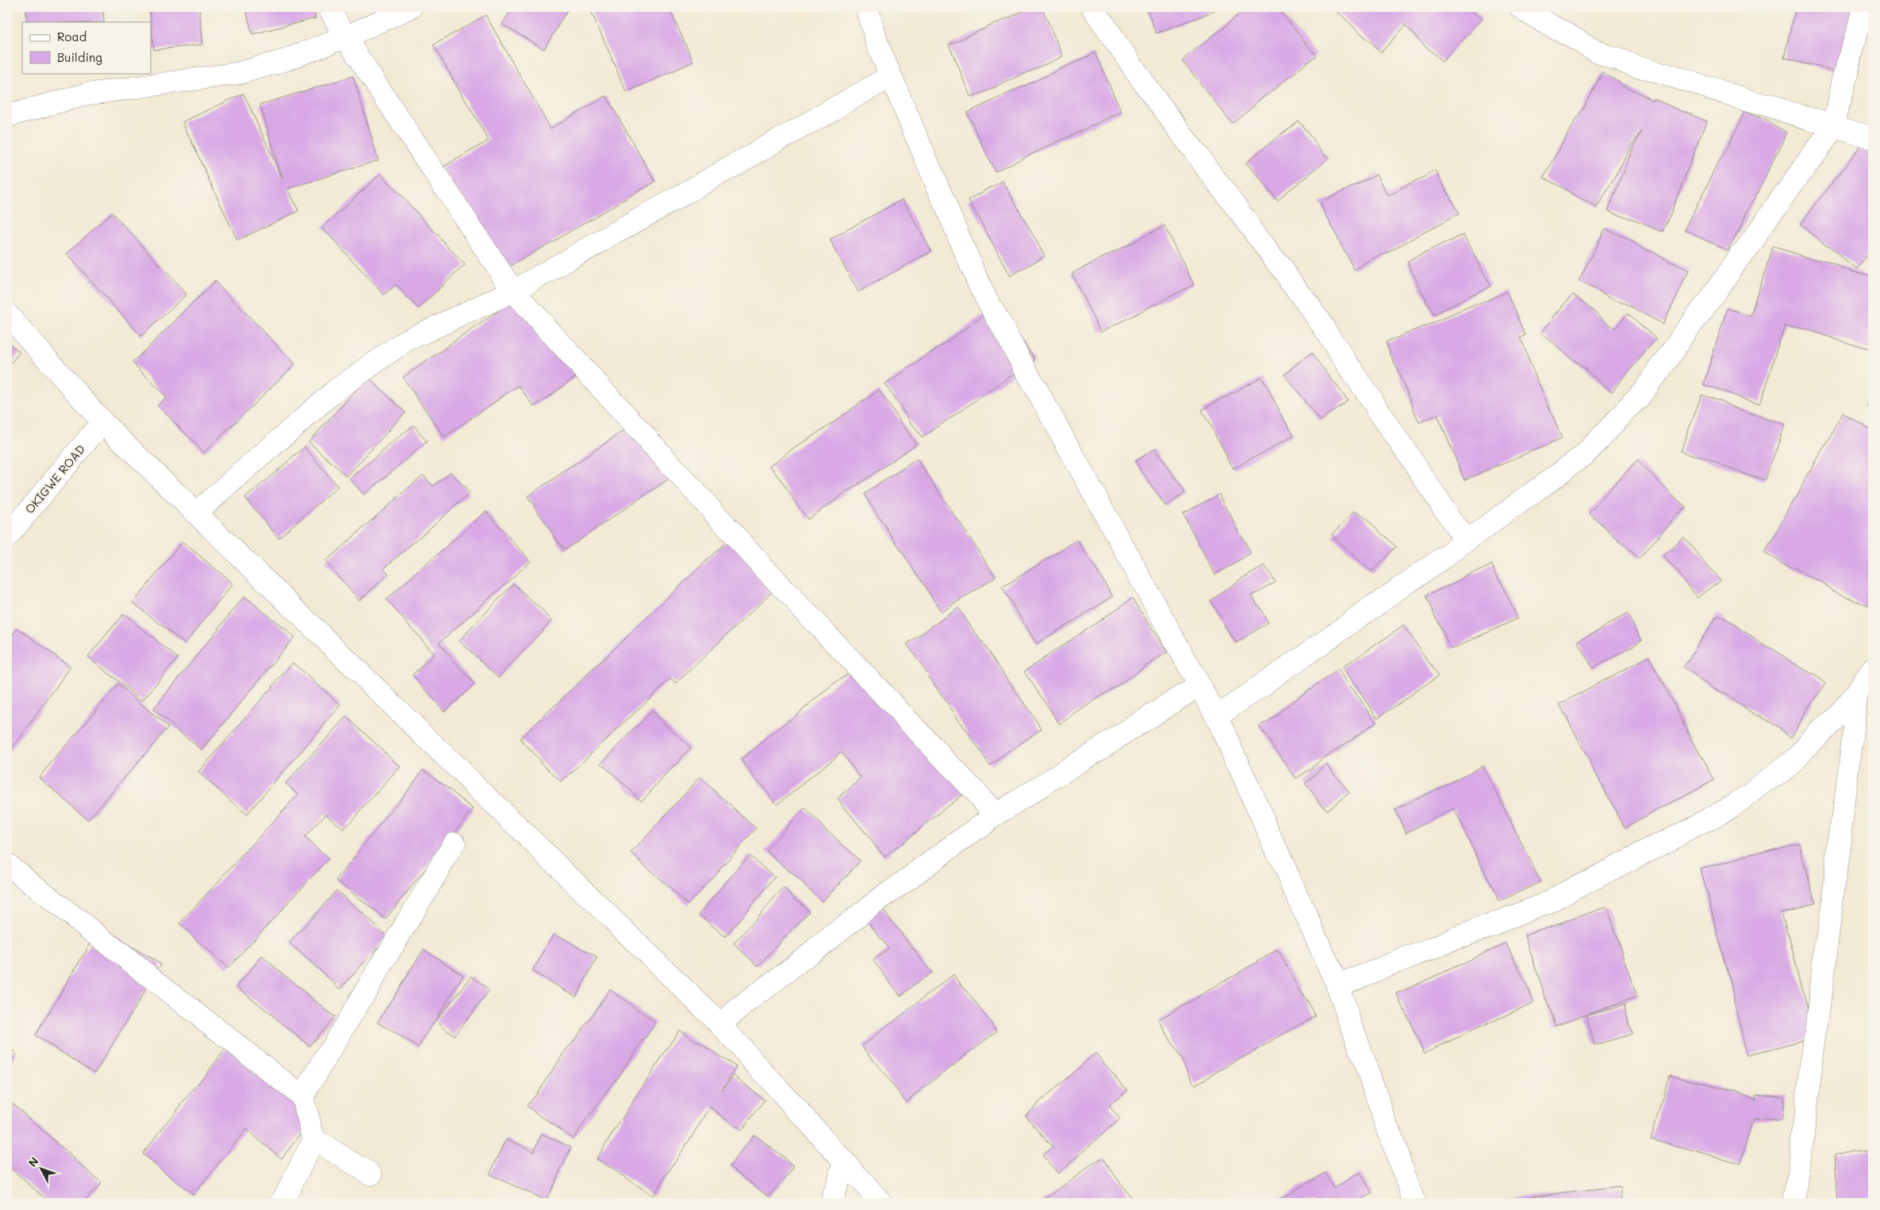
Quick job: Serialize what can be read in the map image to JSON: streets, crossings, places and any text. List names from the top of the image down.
{
  "streets": {
    "street": ["OKIGWE ROAD"]
  },
  "legend": ["Road", "Building"],
  "north": "top left"
}
